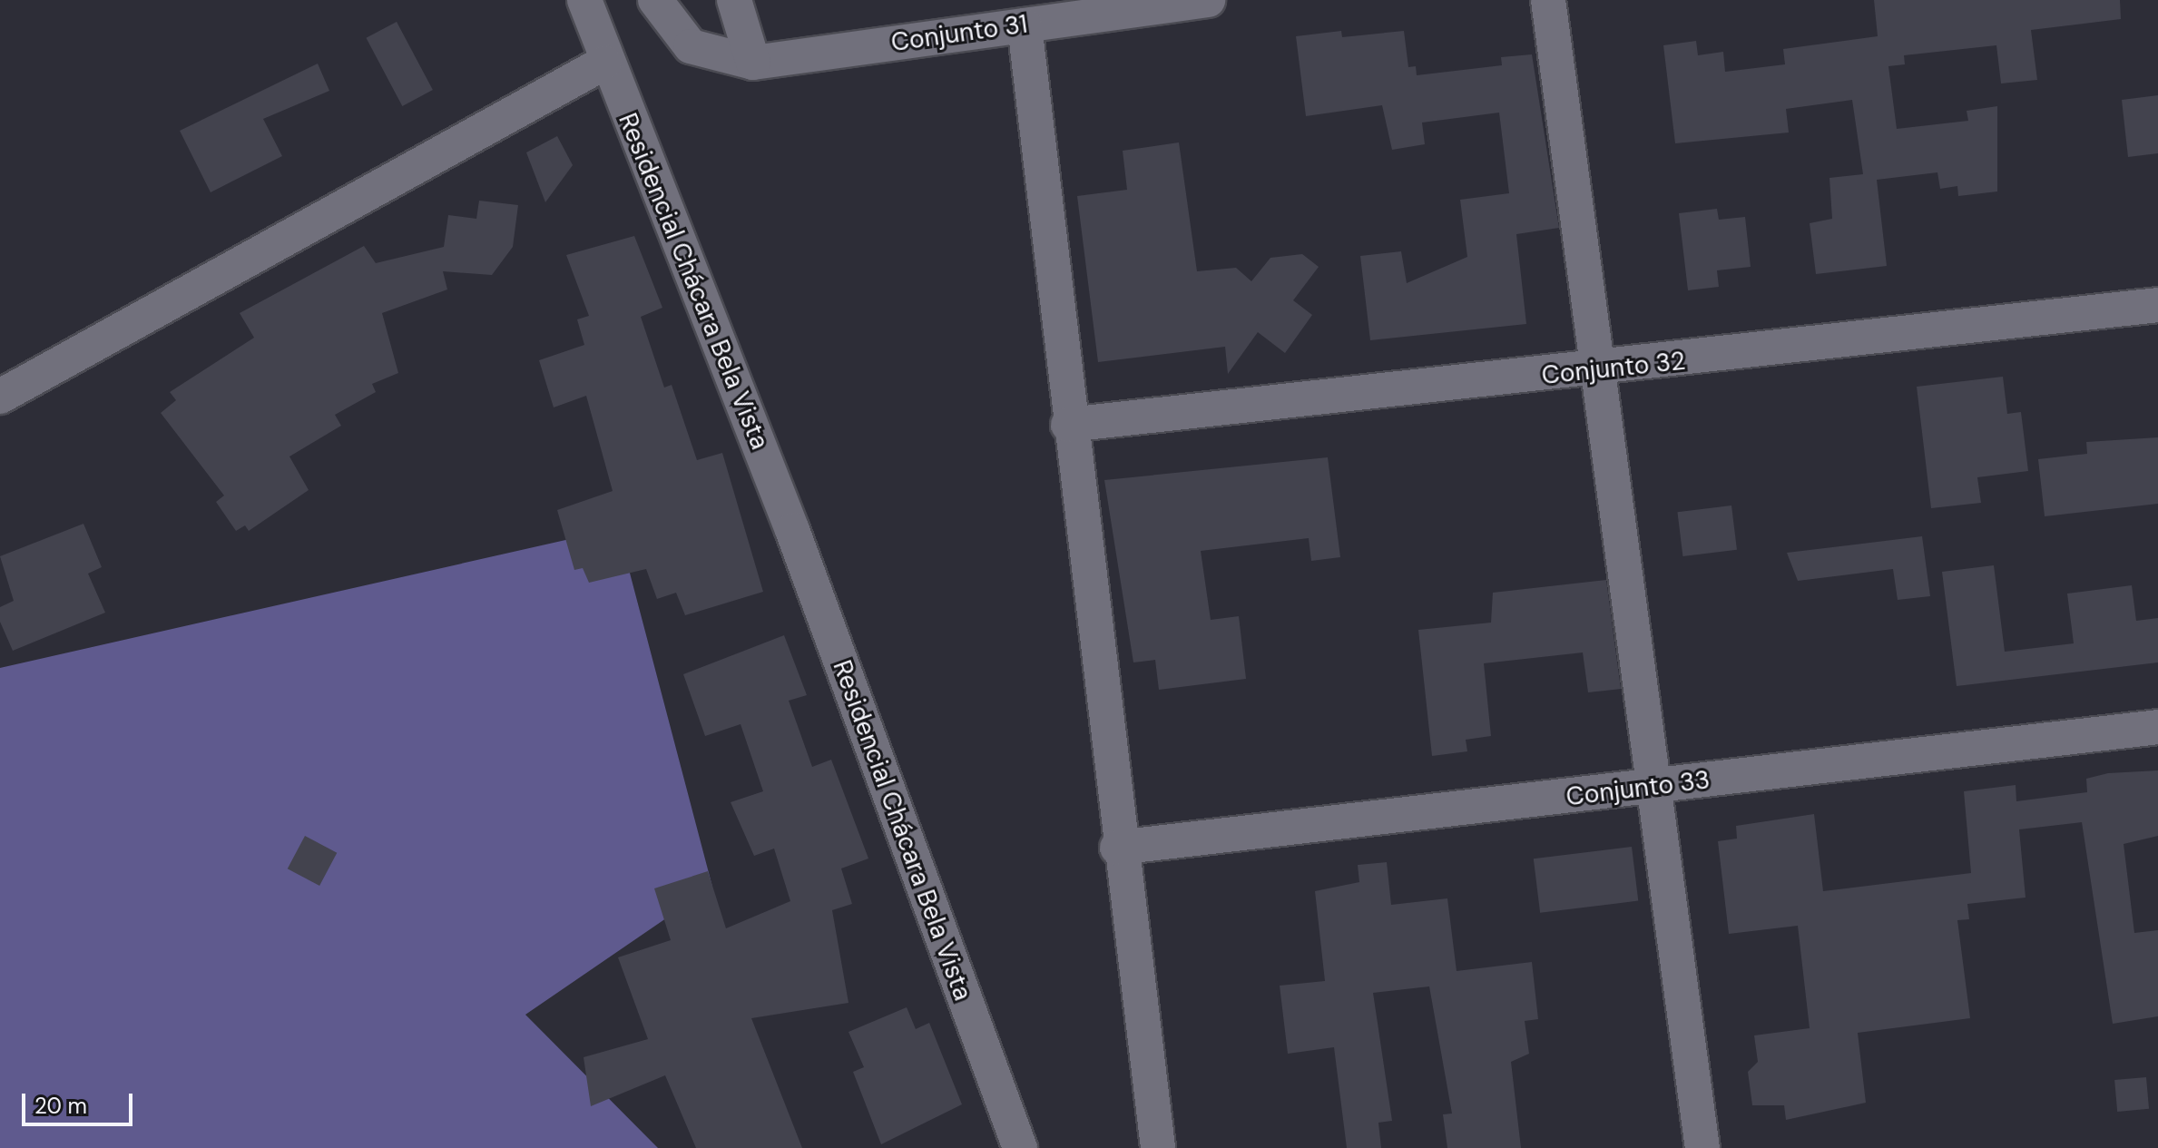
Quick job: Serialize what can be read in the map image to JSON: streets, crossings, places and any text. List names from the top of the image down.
{
  "streets": {
    "street": [
      "Conjunto 31",
      "Residencial Chácara Bela Vista",
      "Conjunto 32",
      "Conjunto 33"
    ]
  },
  "scale_bar": "20 m"
}
